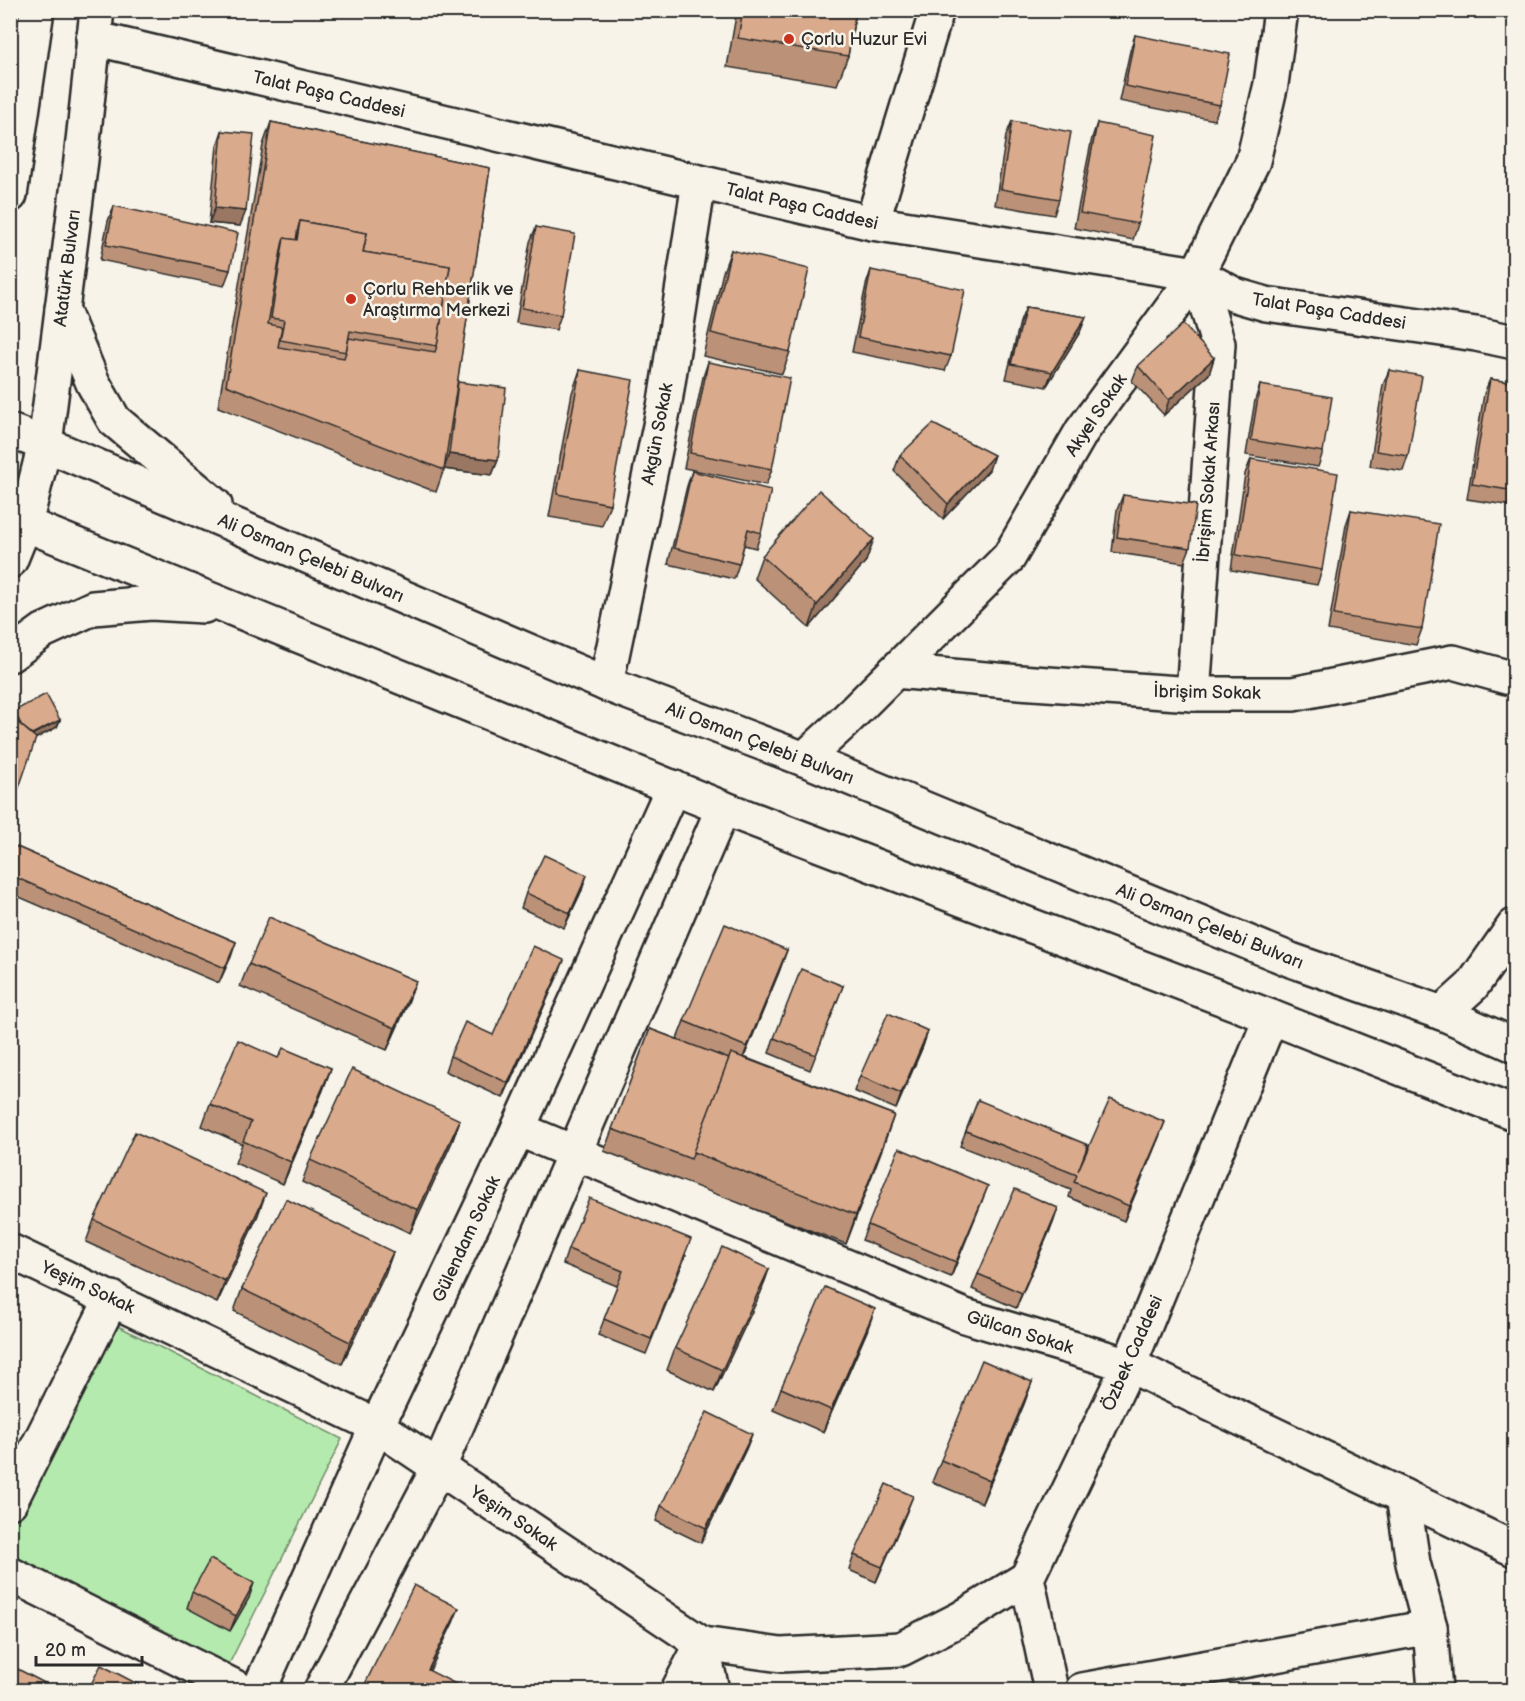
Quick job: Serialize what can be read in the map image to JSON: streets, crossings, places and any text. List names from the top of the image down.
{
  "streets": {
    "street": [
      "Talat Paşa Caddesi",
      "Atatürk Bulvarı",
      "Akyel Sokak",
      "Akgün Sokak",
      "İbrişim Sokak Arkası",
      "Ali Osman Çelebi Bulvarı",
      "İbrişim Sokak",
      "Gülendam Sokak",
      "Yeşim Sokak",
      "Gülcan Sokak",
      "Özbek Caddesi"
    ]
  },
  "crossings": [
    ["Talat Paşa Caddesi", "Atatürk Bulvarı"],
    ["Talat Paşa Caddesi", "Akyel Sokak"],
    ["Talat Paşa Caddesi", "Akgün Sokak"],
    ["Talat Paşa Caddesi", "İbrişim Sokak Arkası"],
    ["Atatürk Bulvarı", "Ali Osman Çelebi Bulvarı"],
    ["Akyel Sokak", "İbrişim Sokak Arkası"],
    ["Akyel Sokak", "Ali Osman Çelebi Bulvarı"],
    ["Akyel Sokak", "İbrişim Sokak"],
    ["Akgün Sokak", "Ali Osman Çelebi Bulvarı"],
    ["İbrişim Sokak Arkası", "İbrişim Sokak"],
    ["Gülendam Sokak", "Yeşim Sokak"],
    ["Gülendam Sokak", "Gülcan Sokak"],
    ["Yeşim Sokak", "Özbek Caddesi"],
    ["Gülcan Sokak", "Özbek Caddesi"]
  ],
  "places": ["Çorlu Huzur Evi", "Çorlu Rehberlik ve Araştırma Merkezi"],
  "scale_bar": "20 m"
}
